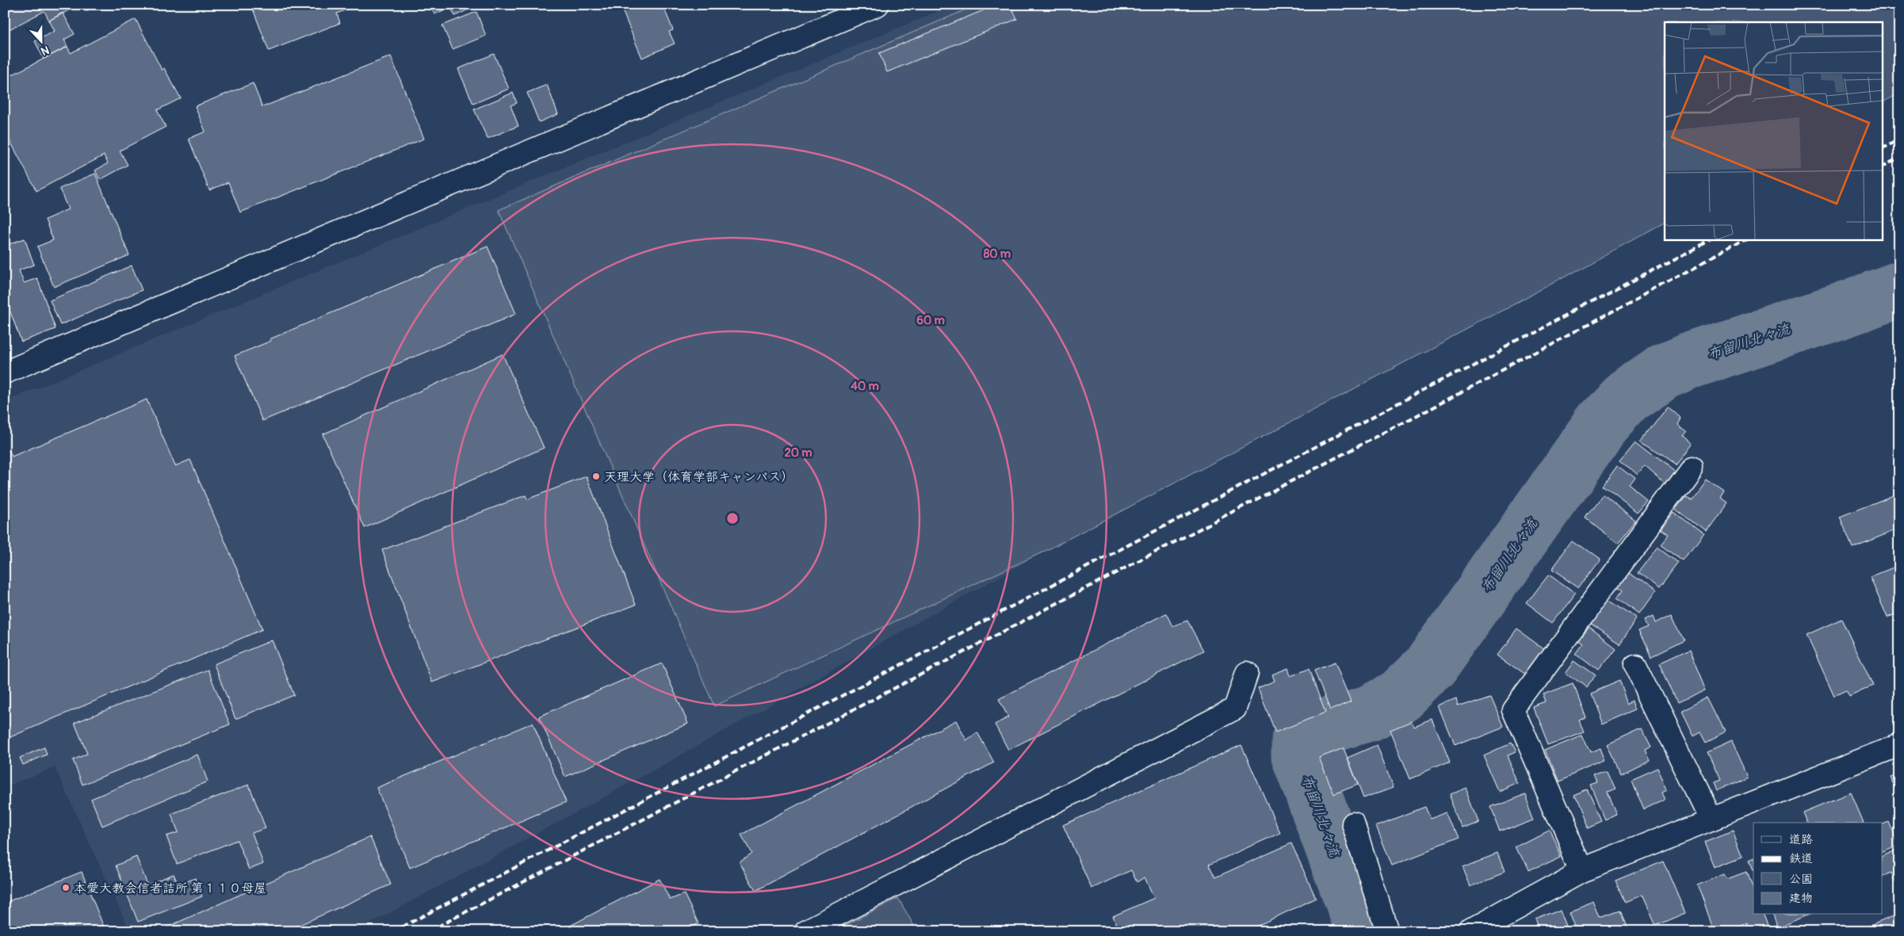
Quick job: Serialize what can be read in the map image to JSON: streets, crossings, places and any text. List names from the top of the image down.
{
  "water": ["布留川北々流"],
  "places": ["天理大学（体育学部キャンパス）", "本愛大教会信者詰所 第１１０母屋"],
  "legend": [
    "道路",
    "鉄道",
    "公園",
    "建物"
  ],
  "north": "bottom",
  "rings": [
    "80 m",
    "60 m",
    "40 m",
    "20 m"
  ]
}
